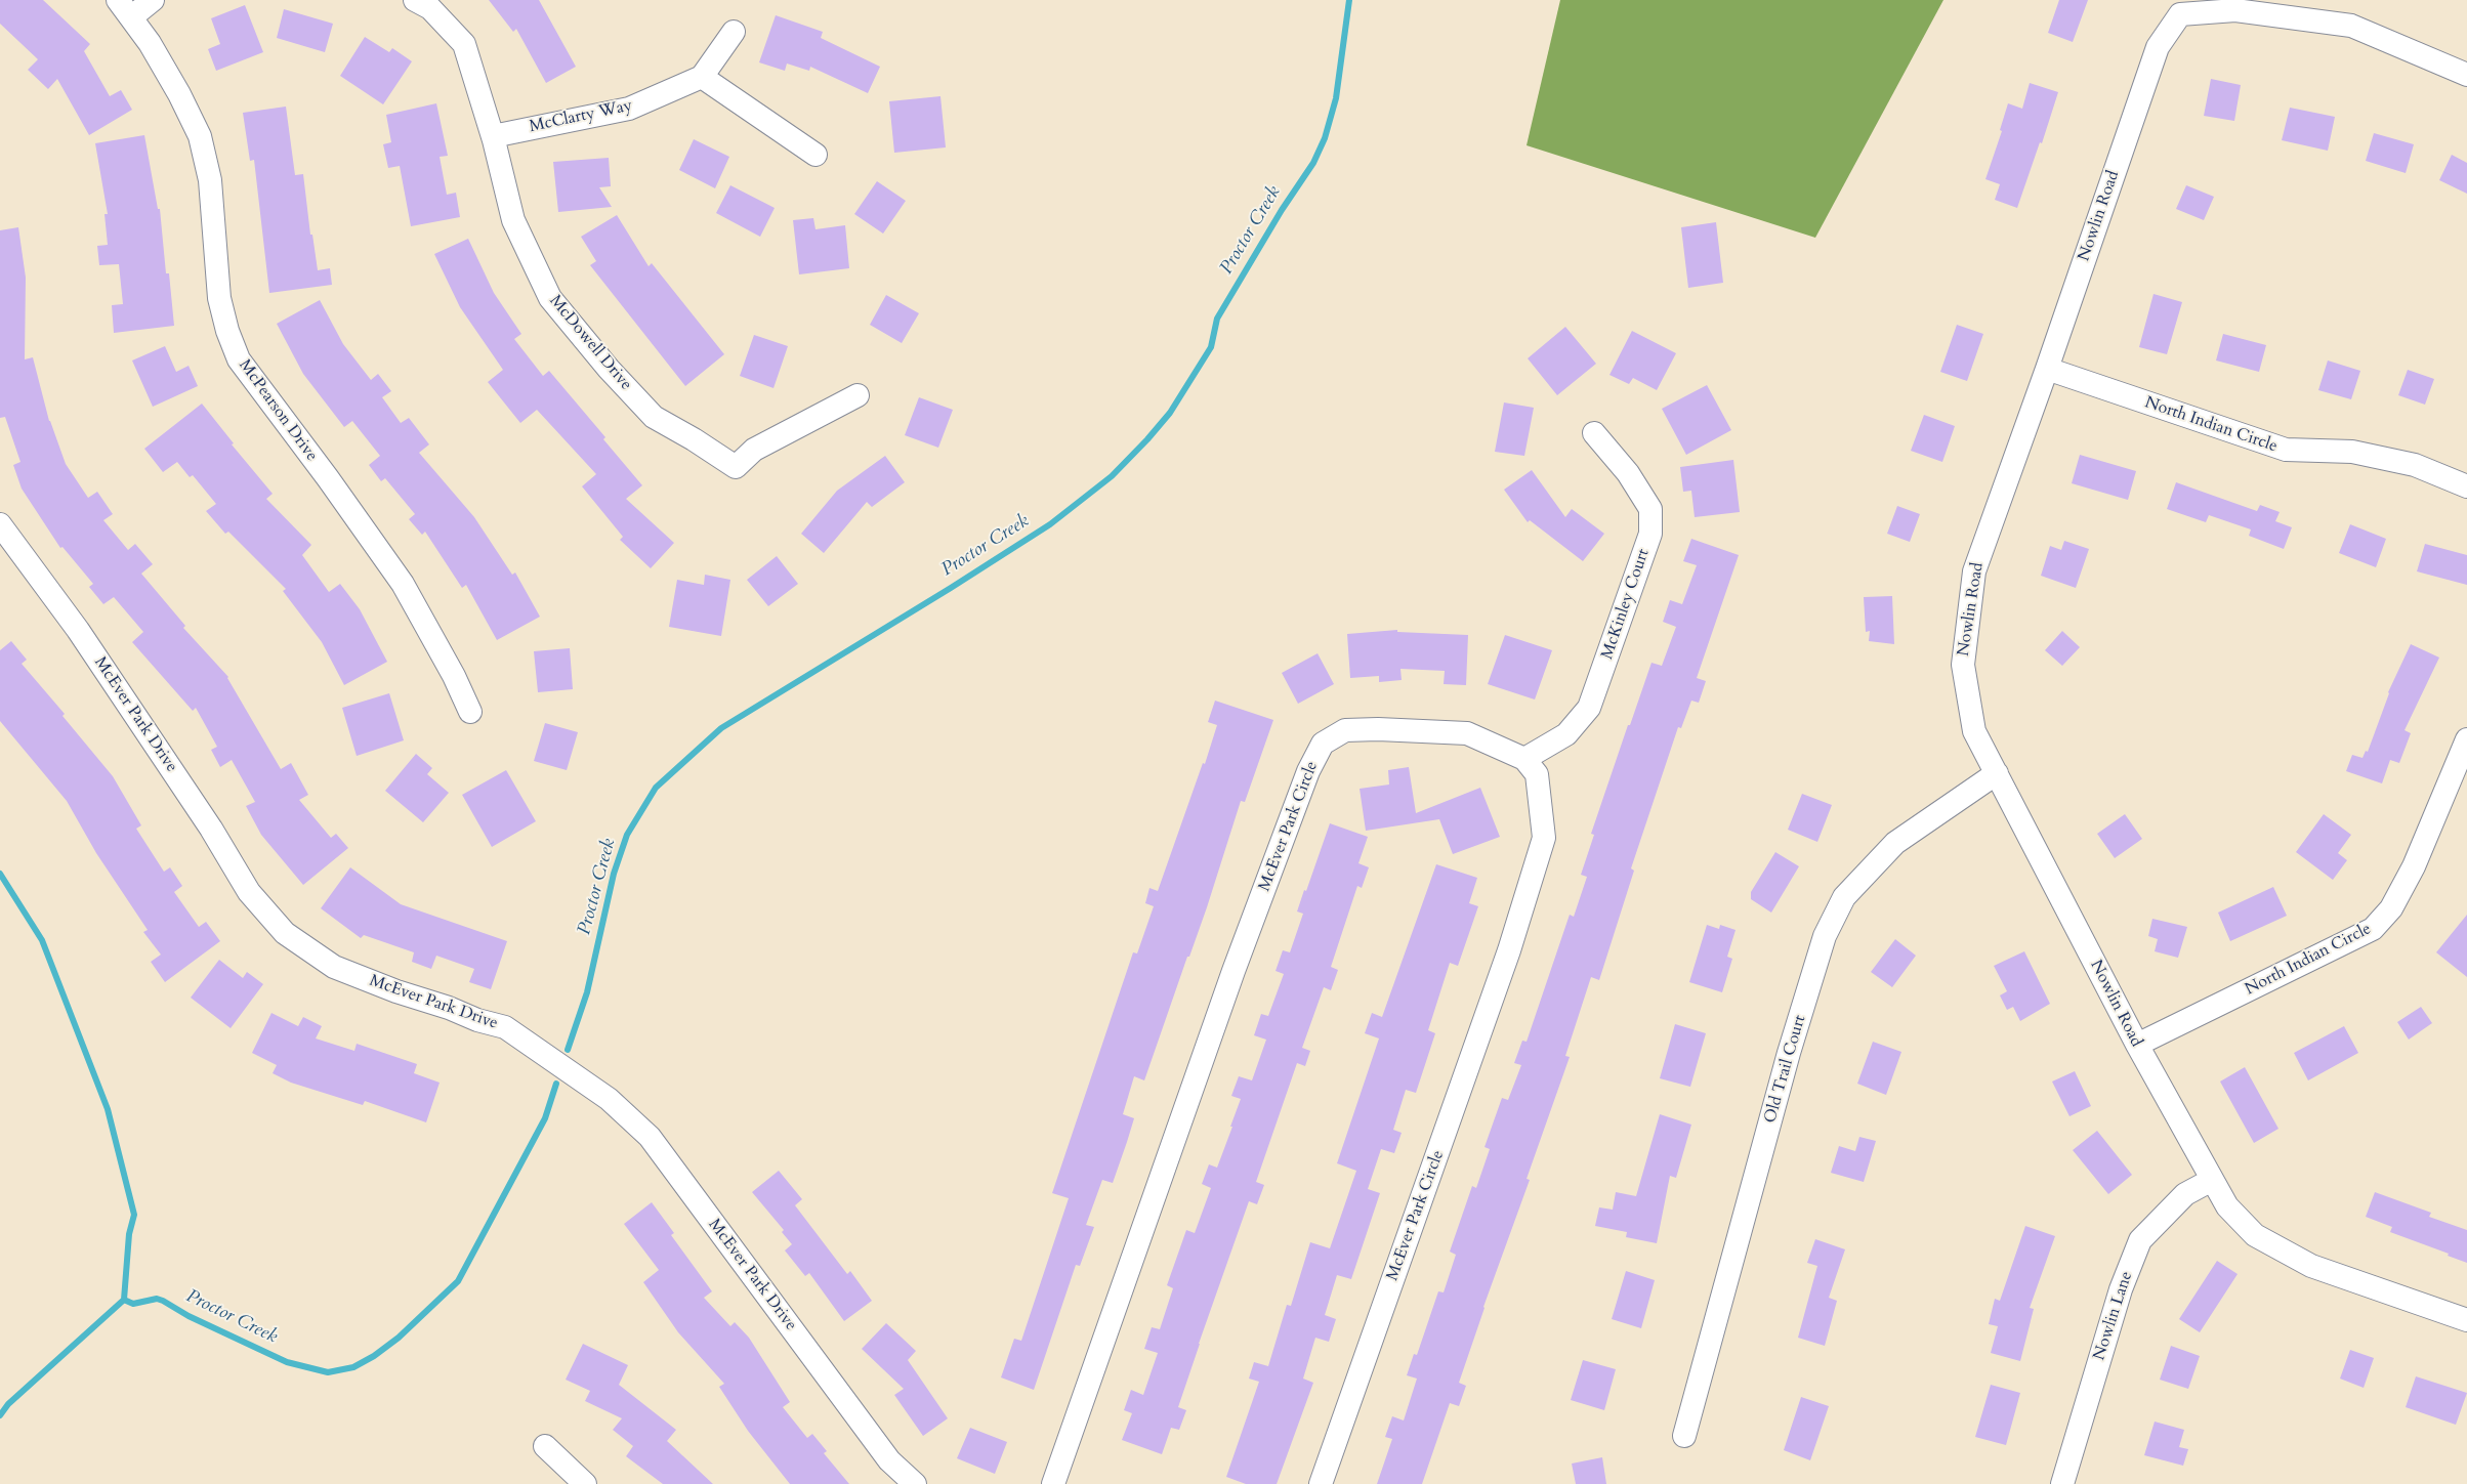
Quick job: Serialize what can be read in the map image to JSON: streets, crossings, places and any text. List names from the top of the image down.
{
  "streets": {
    "street": [
      "McClarty Way",
      "Nowlin Road",
      "McDowell Drive",
      "McPearson Drive",
      "North Indian Circle",
      "McKinley Court",
      "McEver Park Drive",
      "McEver Park Circle",
      "Old Trail Court",
      "Nowlin Lane"
    ]
  },
  "crossings": [
    ["McClarty Way", "McDowell Drive"],
    ["Nowlin Road", "North Indian Circle"],
    ["Nowlin Road", "Old Trail Court"],
    ["Nowlin Road", "Nowlin Lane"],
    ["McKinley Court", "McEver Park Circle"]
  ],
  "water": ["Proctor Creek"]
}
